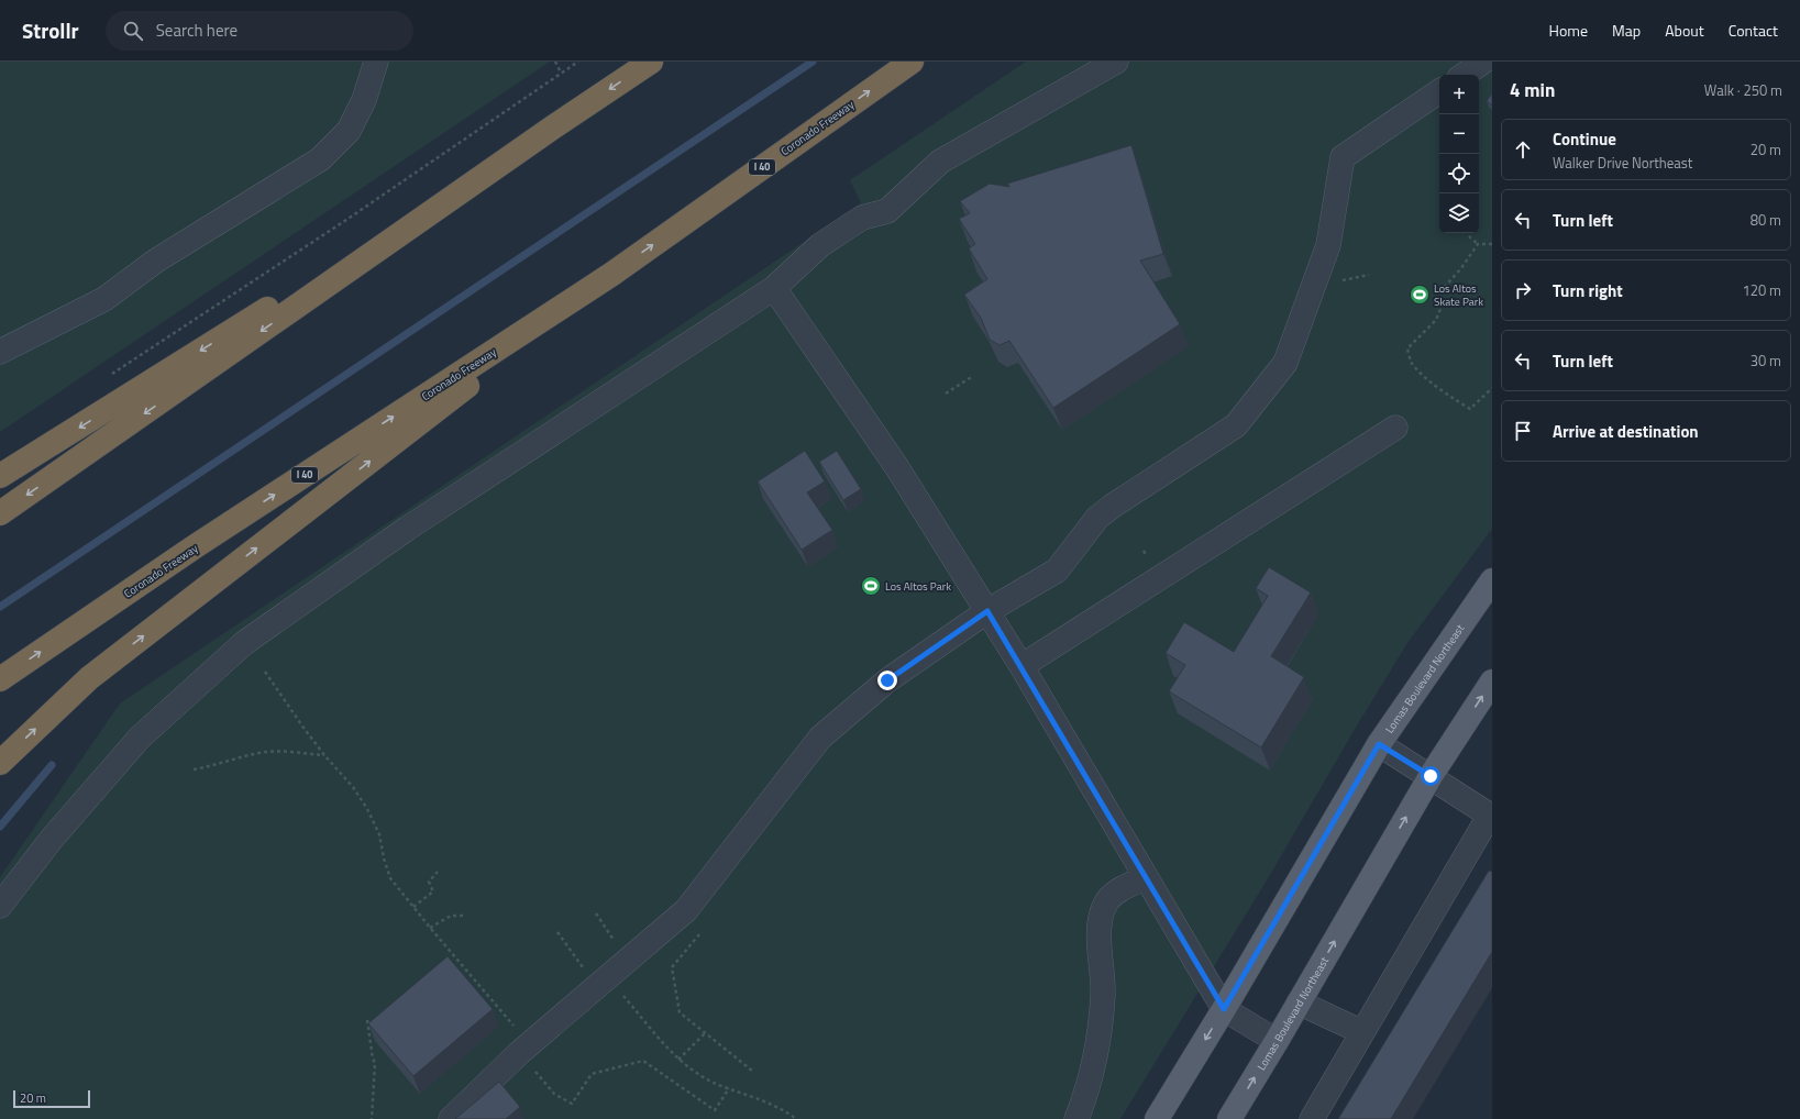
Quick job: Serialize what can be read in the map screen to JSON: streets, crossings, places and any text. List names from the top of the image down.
{
  "streets": {
    "highway": ["Coronado Freeway", "I 40"],
    "main road": ["Lomas Boulevard Northeast"]
  },
  "places": {
    "sports": ["Los Altos Skate Park", "Los Altos Park"]
  },
  "scale_bar": "20 m",
  "page": {
    "header": "Strollr",
    "search": "Search here",
    "nav": [
      "Home",
      "Map",
      "About",
      "Contact"
    ],
    "heading": ["4 min", "Walk · 250 m"],
    "map_buttons": ["+", "−"],
    "list": [
      ["Continue", "Walker Drive Northeast", "20 m"],
      ["Turn left", "80 m"],
      ["Turn right", "120 m"],
      ["Turn left", "30 m"],
      "Arrive at destination"
    ],
    "scale": "20 m"
  }
}
